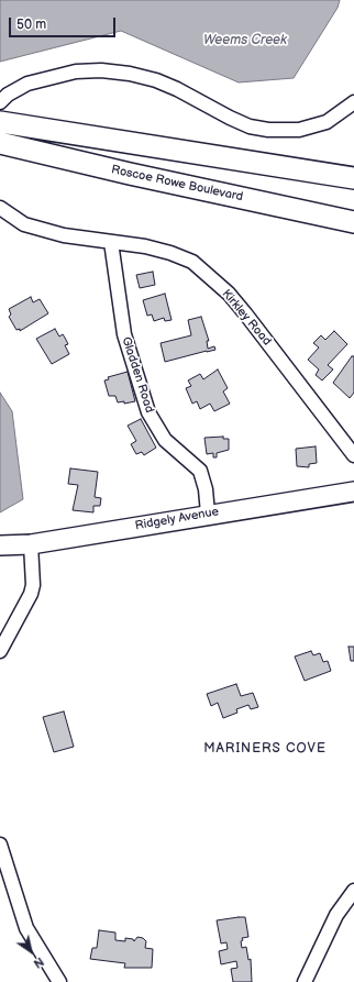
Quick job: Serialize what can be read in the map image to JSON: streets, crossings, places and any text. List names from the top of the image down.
{
  "streets": {
    "main road": ["Roscoe Rowe Boulevard", "Ridgely Avenue"],
    "street": ["Kirkley Road", "Gladden Road"]
  },
  "crossings": [
    ["Kirkley Road", "Gladden Road"],
    ["Gladden Road", "Ridgely Avenue"]
  ],
  "districts": ["MARINERS COVE"],
  "water": ["Weems Creek"],
  "scale_bar": "50 m",
  "north": "bottom right"
}
